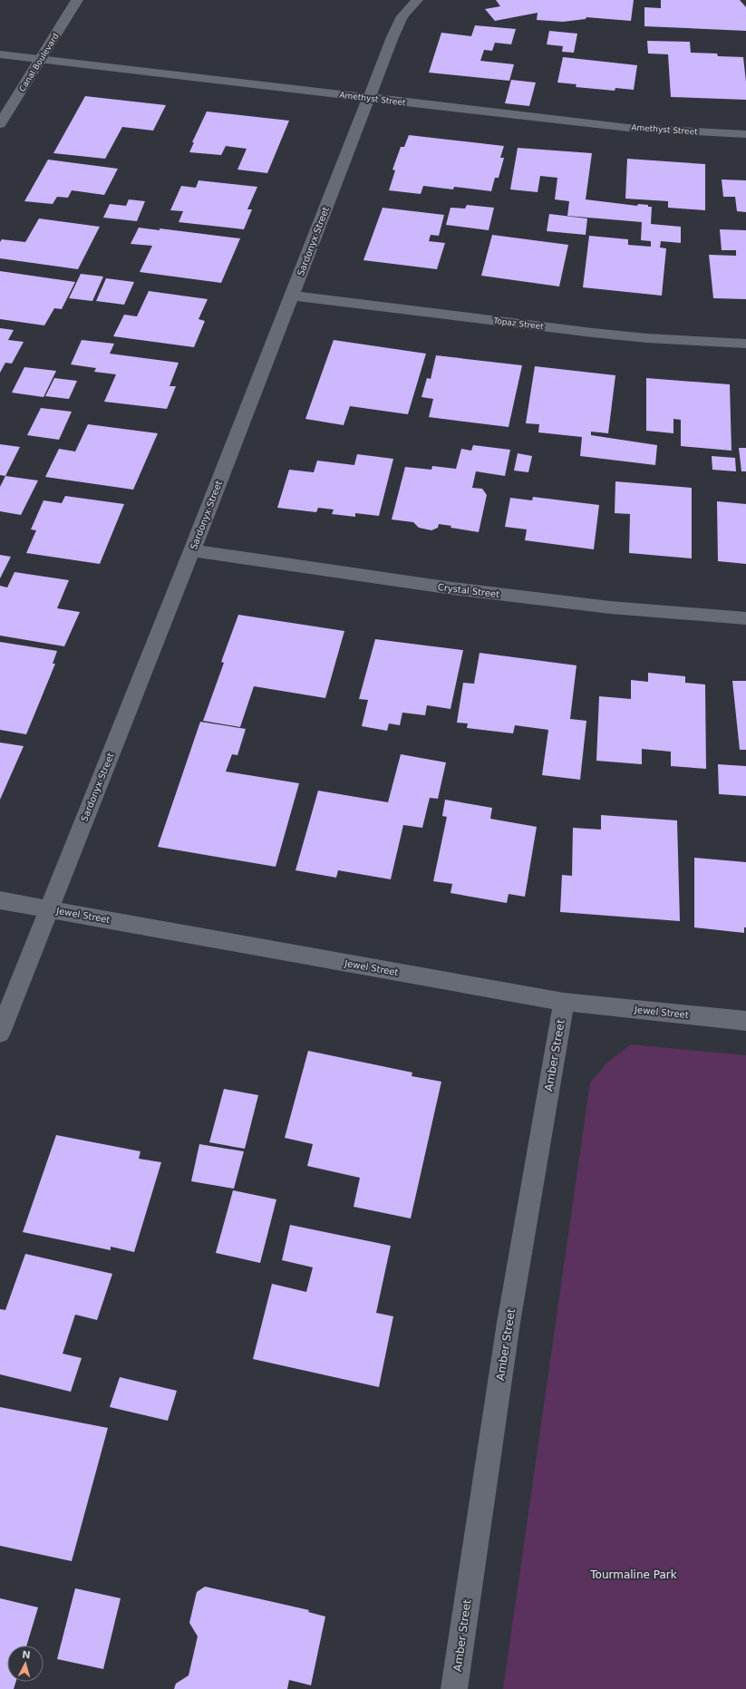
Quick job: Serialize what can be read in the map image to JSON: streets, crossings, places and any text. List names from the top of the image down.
{
  "streets": {
    "street": [
      "Canal Boulevard",
      "Amethyst Street",
      "Sardonyx Street",
      "Topaz Street",
      "Crystal Street",
      "Jewel Street",
      "Amber Street"
    ]
  },
  "crossings": [
    ["Canal Boulevard", "Amethyst Street"],
    ["Amethyst Street", "Sardonyx Street"],
    ["Sardonyx Street", "Topaz Street"],
    ["Sardonyx Street", "Crystal Street"],
    ["Sardonyx Street", "Jewel Street"],
    ["Jewel Street", "Amber Street"]
  ],
  "parks": ["Tourmaline Park"],
  "north": "top"
}
